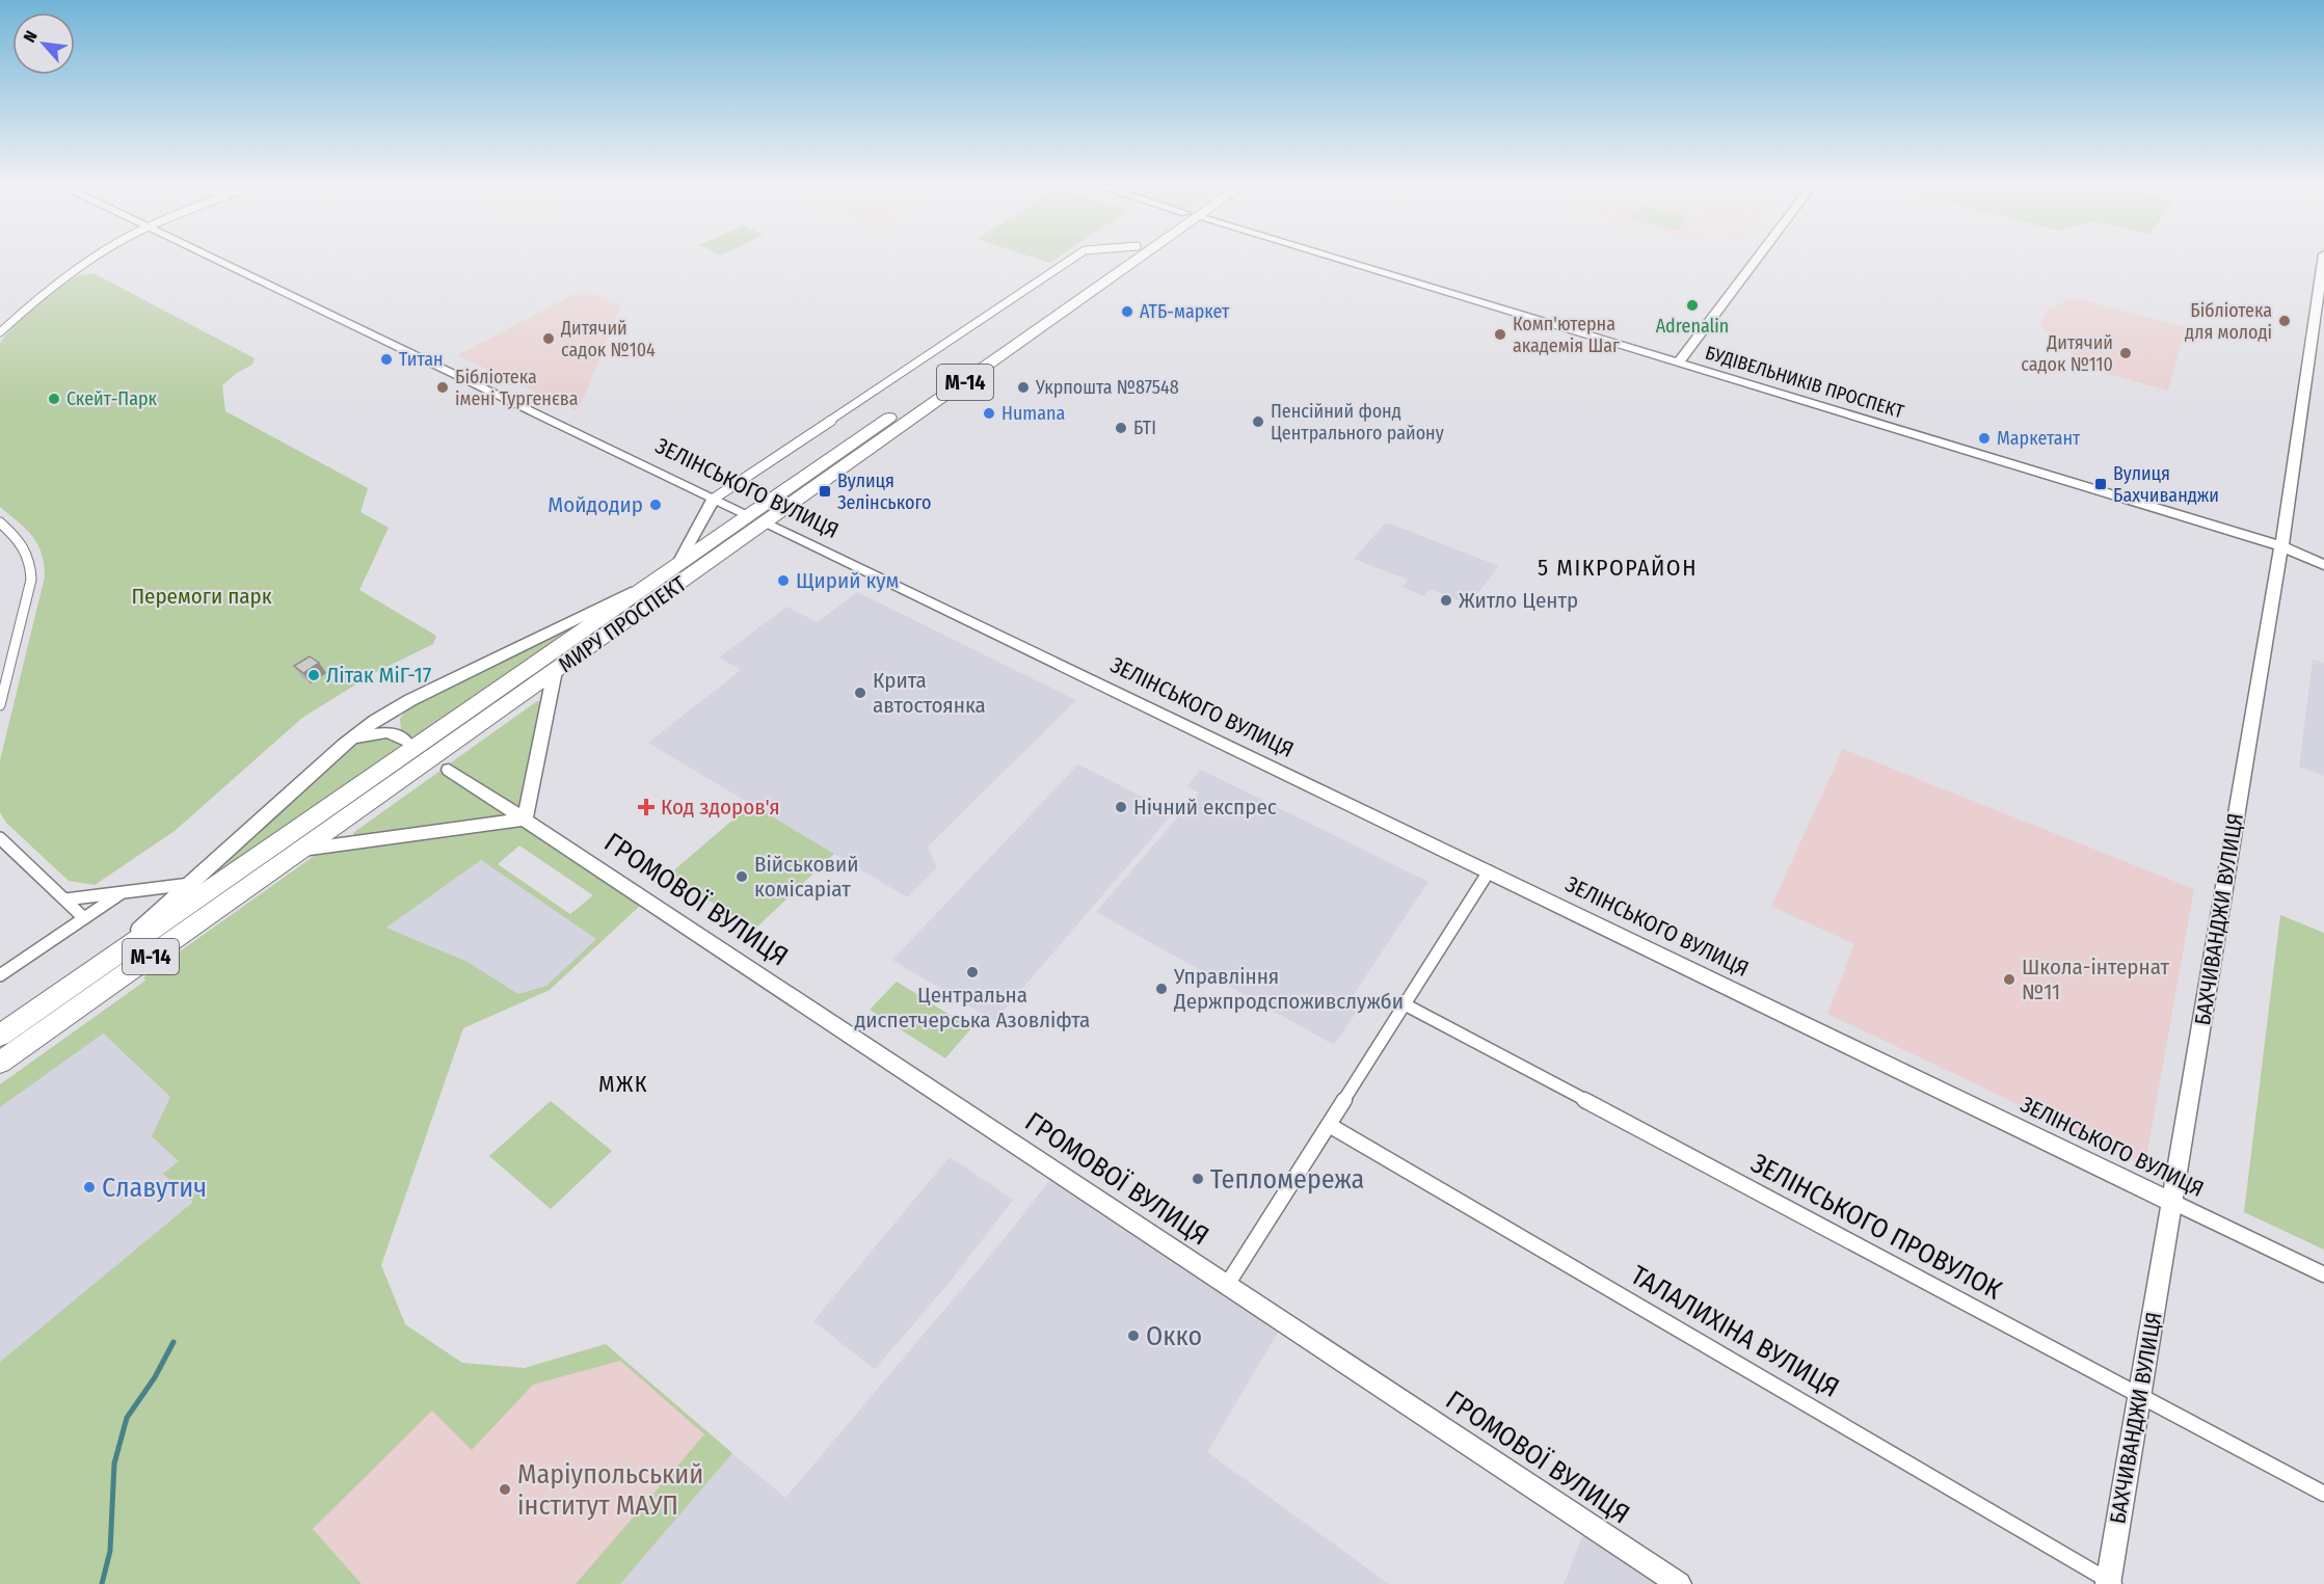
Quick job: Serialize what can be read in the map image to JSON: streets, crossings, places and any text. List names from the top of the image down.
{
  "streets": {
    "highway": ["М-14", "МИРУ ПРОСПЕКТ"],
    "street": [
      "БУДІВЕЛЬНИКІВ ПРОСПЕКТ",
      "ЗЕЛІНСЬКОГО ВУЛИЦЯ",
      "ГРОМОВОЇ ВУЛИЦЯ",
      "БАХЧИВАНДЖИ ВУЛИЦЯ",
      "ЗЕЛІНСЬКОГО ПРОВУЛОК",
      "ТАЛАЛИХІНА ВУЛИЦЯ"
    ]
  },
  "crossings": [
    ["БУДІВЕЛЬНИКІВ ПРОСПЕКТ", "БАХЧИВАНДЖИ ВУЛИЦЯ"],
    ["ЗЕЛІНСЬКОГО ВУЛИЦЯ", "МИРУ ПРОСПЕКТ"],
    ["ЗЕЛІНСЬКОГО ВУЛИЦЯ", "БАХЧИВАНДЖИ ВУЛИЦЯ"],
    ["БАХЧИВАНДЖИ ВУЛИЦЯ", "ЗЕЛІНСЬКОГО ПРОВУЛОК"],
    ["БАХЧИВАНДЖИ ВУЛИЦЯ", "ТАЛАЛИХІНА ВУЛИЦЯ"]
  ],
  "districts": ["5 МІКРОРАЙОН", "МЖК"],
  "parks": ["Перемоги парк"],
  "places": {
    "other": [
      "Adrenalin",
      "АТБ-маркет",
      "Бібліотека для молоді",
      "Комп'ютерна академія Шаг",
      "Дитячий садок №104",
      "Дитячий садок №110",
      "Титан",
      "Бібліотека імені Тургенєва",
      "Укрпошта №87548",
      "Скейт-Парк",
      "Humana",
      "Пенсійний фонд Центрального району",
      "БТІ",
      "Маркетант",
      "Мойдодир",
      "Щирий кум",
      "Житло Центр",
      "Літак МіГ-17",
      "Крита автостоянка",
      "Нічний експрес",
      "Військовий комісаріат",
      "Центральна диспетчерська Азовліфта",
      "Школа-інтернат №11",
      "Управління Держпродспоживслужби",
      "Тепломережа",
      "Славутич",
      "Окко",
      "Маріупольський інститут МАУП"
    ],
    "transit": ["Вулиця Бахчиванджи", "Вулиця Зелінського"],
    "health": ["Код здоров'я"]
  },
  "north": "top left"
}
